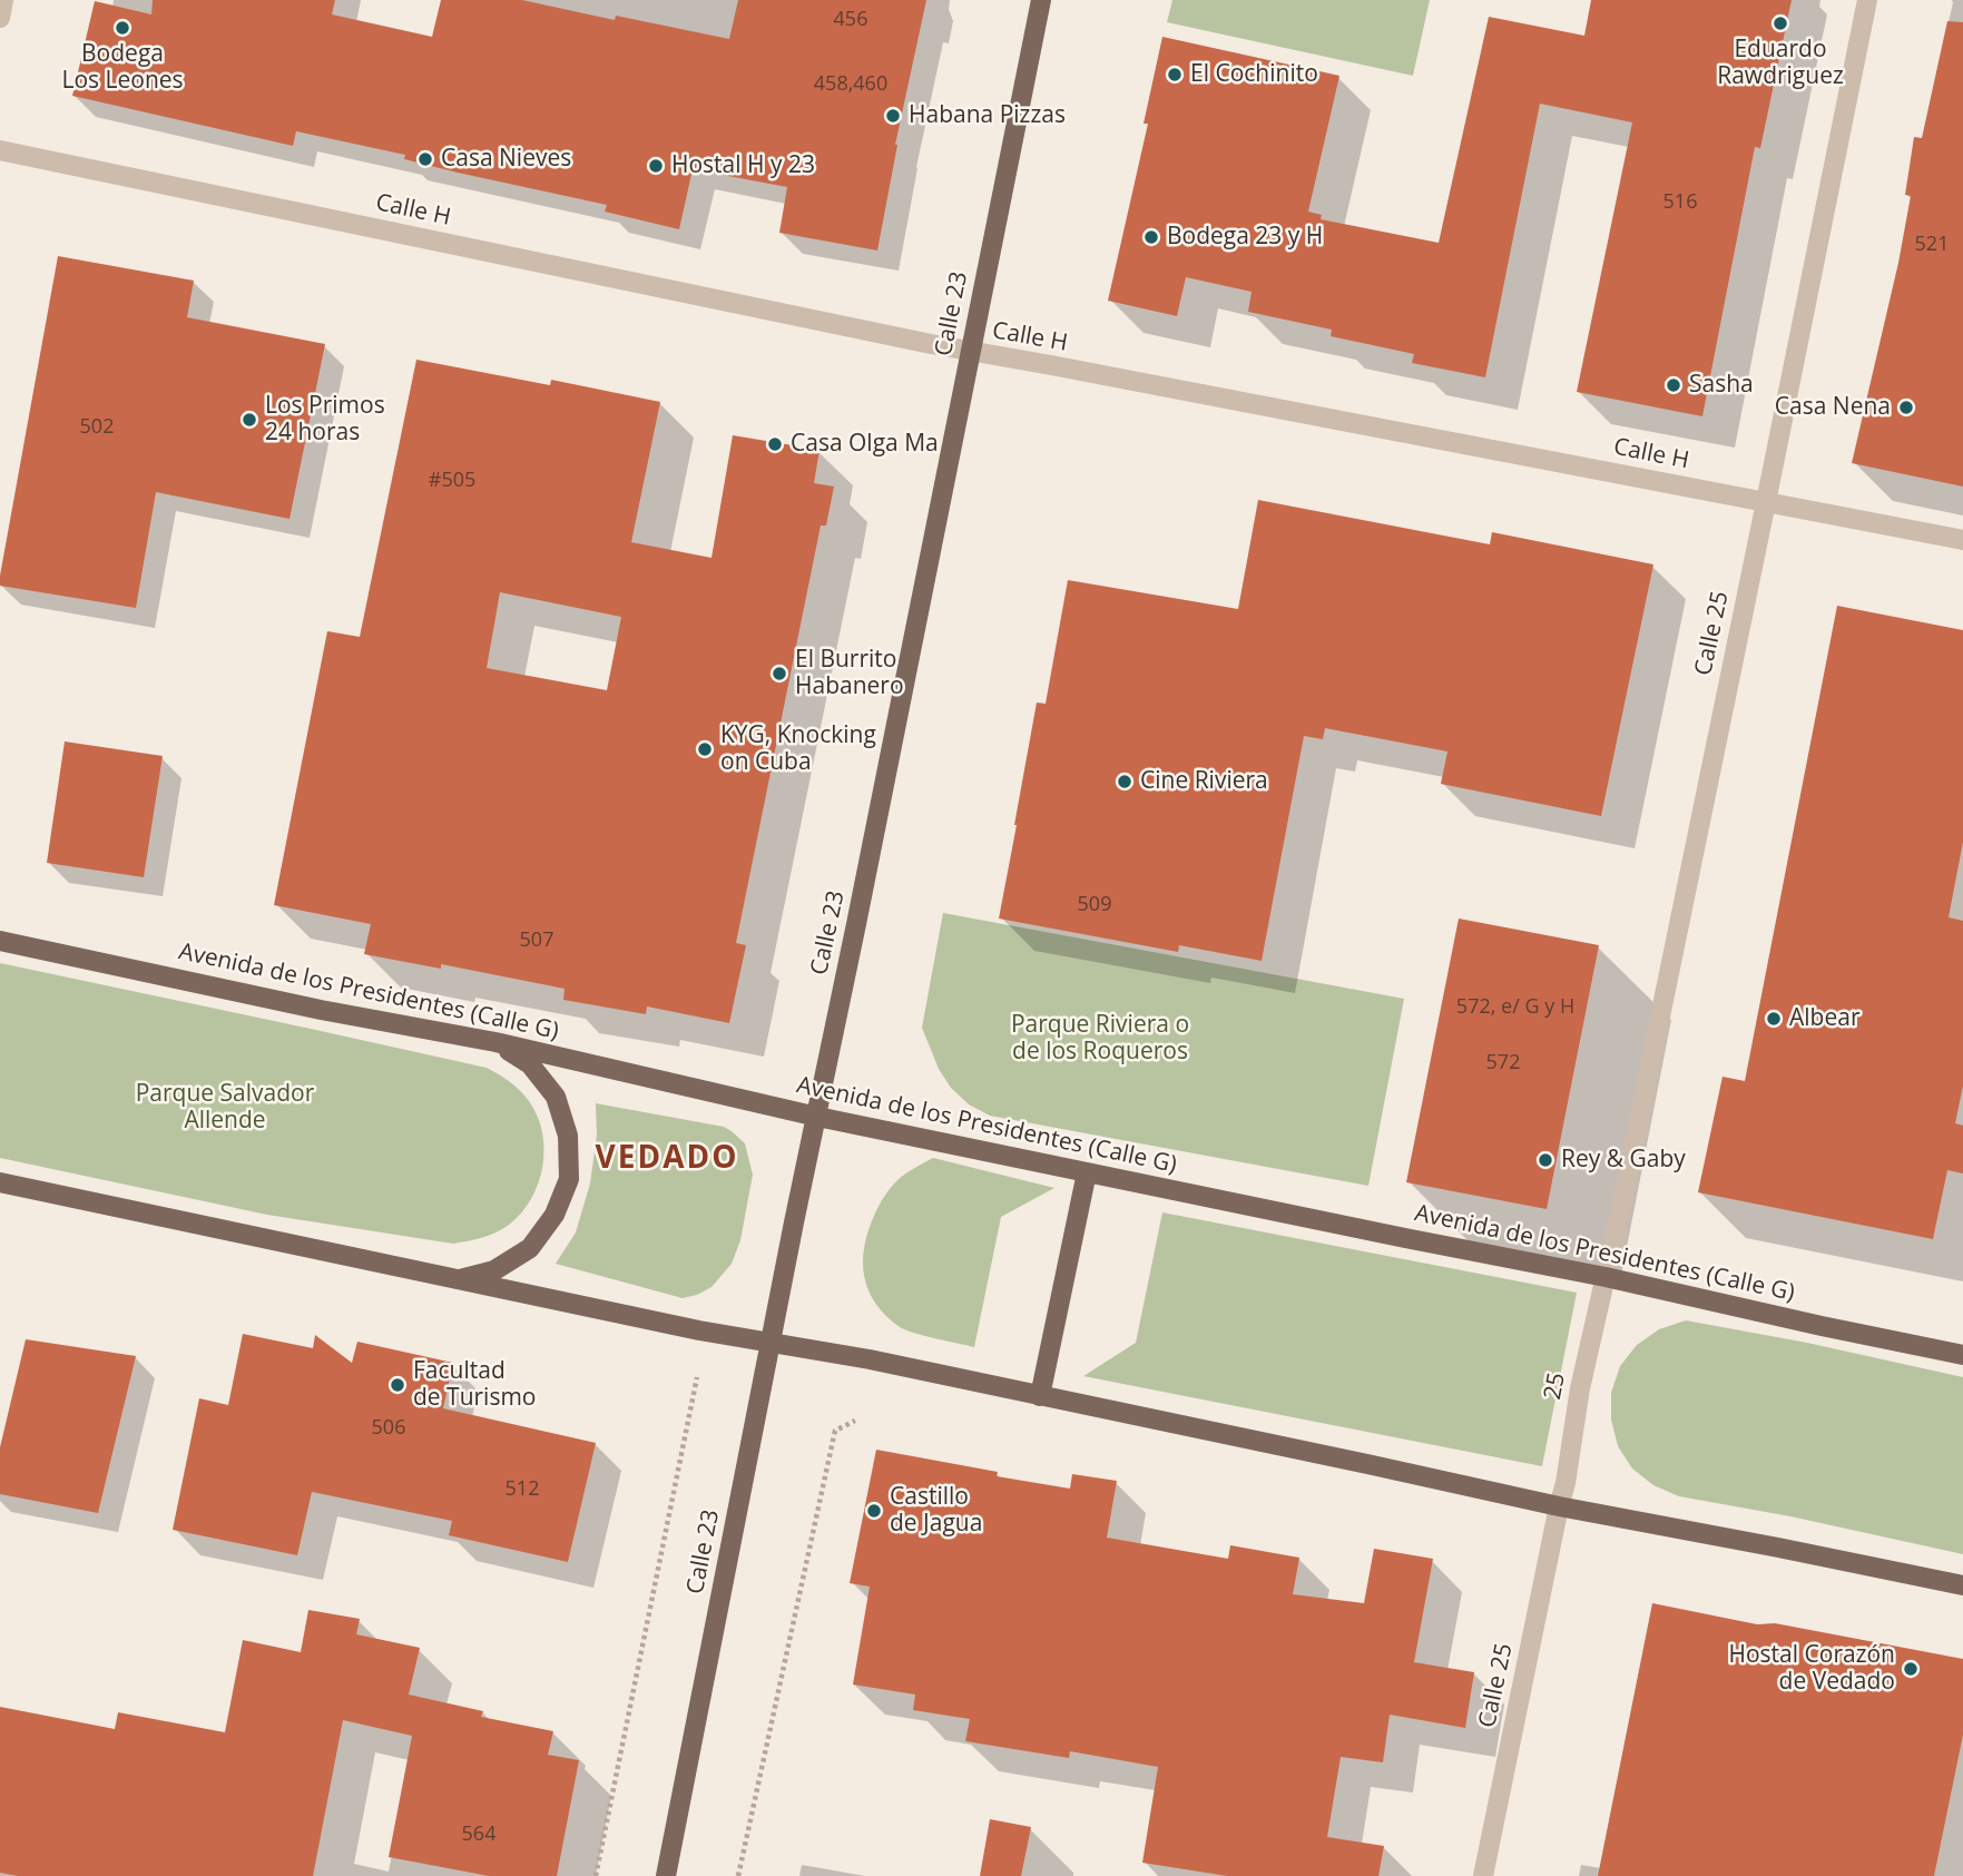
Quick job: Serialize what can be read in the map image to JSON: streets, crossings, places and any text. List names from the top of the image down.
{
  "streets": {
    "main road": ["Calle 23", "Avenida de los Presidentes (Calle G)"],
    "street": ["Calle H", "Calle 25", "25"]
  },
  "crossings": [
    ["Calle H", "Calle 23"],
    ["Calle H", "Calle 25"],
    ["Calle 23", "Avenida de los Presidentes (Calle G)"],
    ["Calle 25", "Avenida de los Presidentes (Calle G)"],
    ["Calle 25", "25"],
    ["Avenida de los Presidentes (Calle G)", "25"]
  ],
  "districts": ["VEDADO"],
  "parks": ["Parque Riviera o de los Roqueros", "Parque Salvador Allende"],
  "places": [
    "Eduardo Rawdriguez",
    "Bodega Los Leones",
    "El Cochinito",
    "Habana Pizzas",
    "Casa Nieves",
    "Hostal H y 23",
    "Bodega 23 y H",
    "Sasha",
    "Casa Nena",
    "Los Primos 24 horas",
    "Casa Olga Ma",
    "El Burrito Habanero",
    "KYG, Knocking on Cuba",
    "Cine Riviera",
    "Albear",
    "Rey & Gaby",
    "Facultad de Turismo",
    "Castillo de Jagua",
    "Hostal Corazón de Vedado"
  ],
  "house_numbers": [
    "456",
    "458,460",
    "516",
    "521",
    "502",
    "#505",
    "509",
    "507",
    "572, e/ G y H",
    "572",
    "506",
    "512",
    "564"
  ]
}
